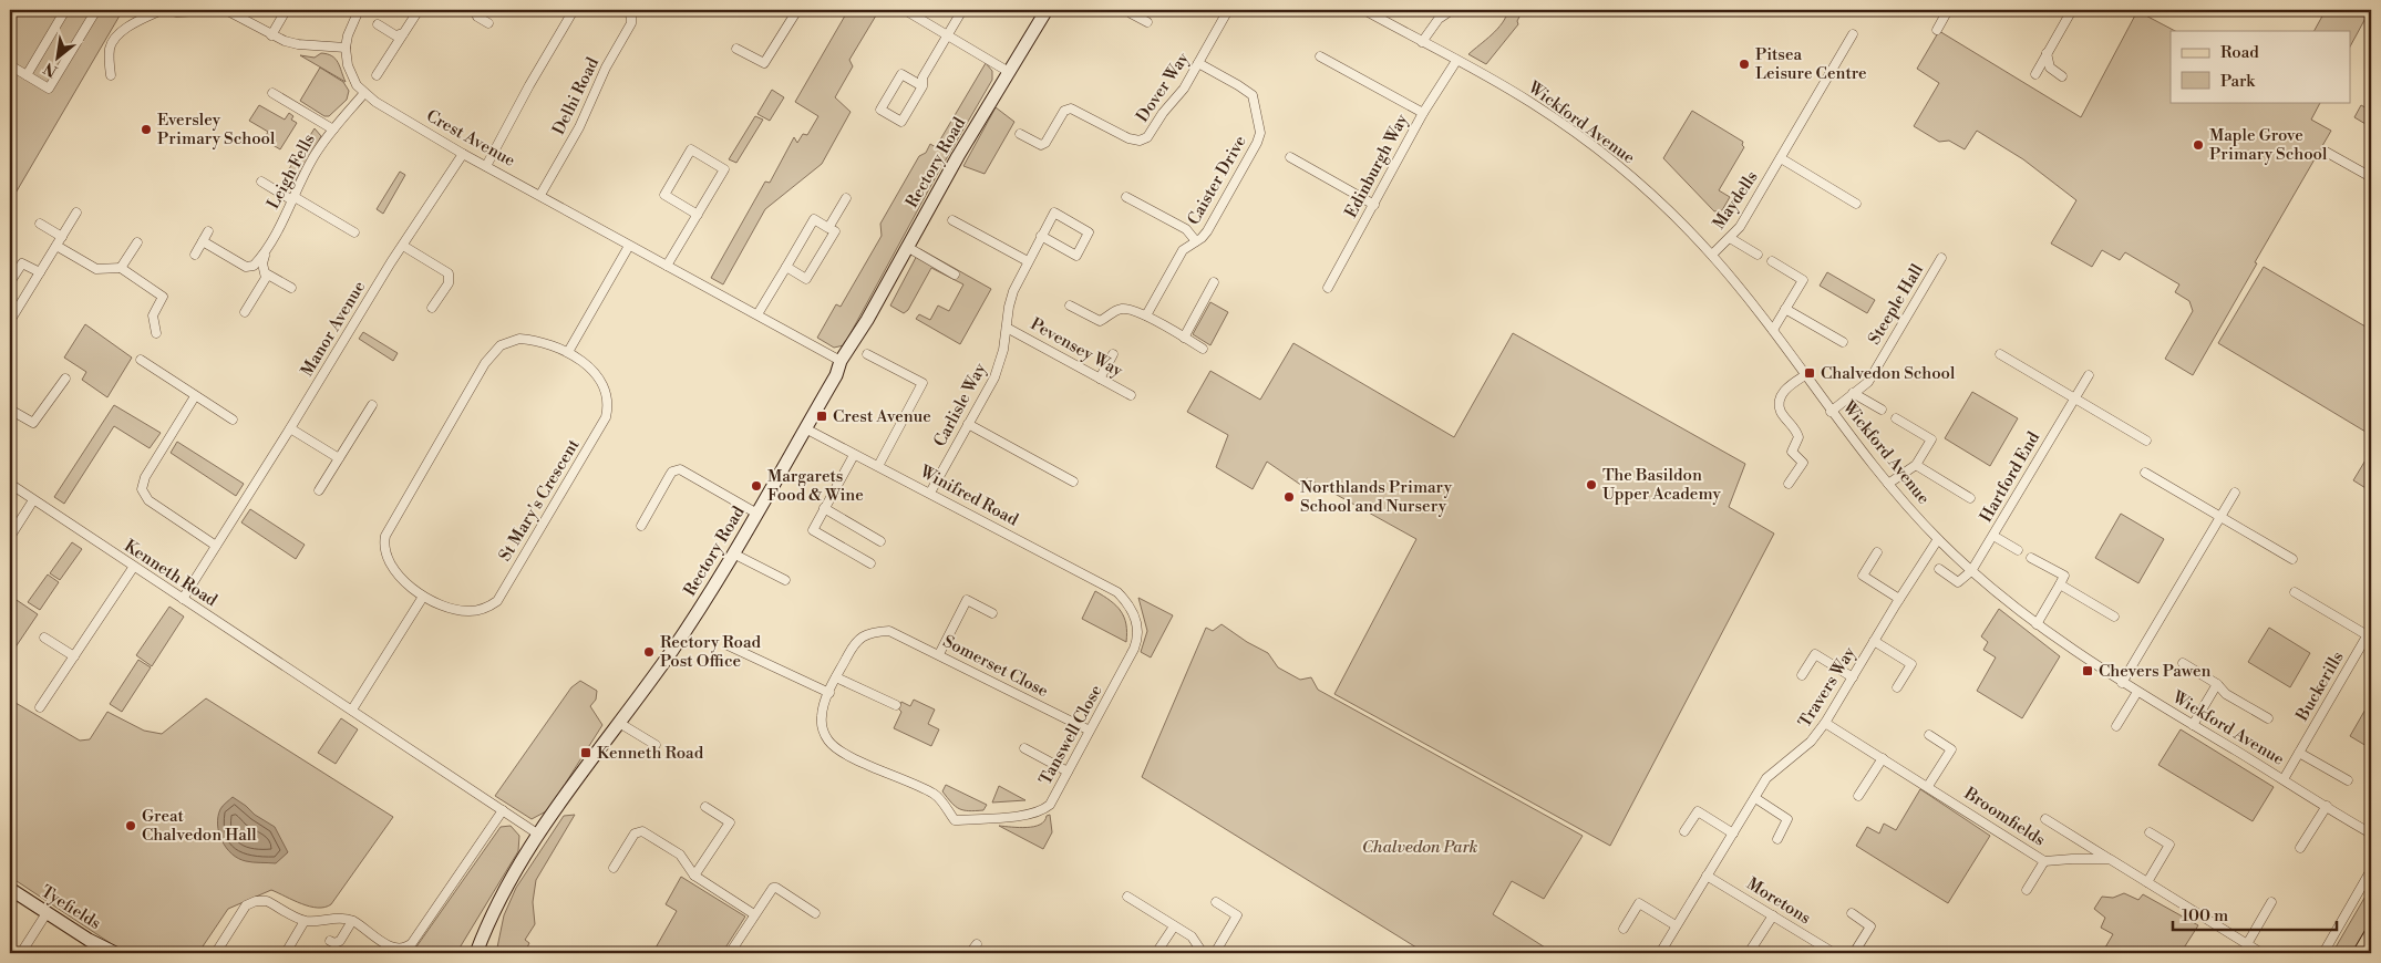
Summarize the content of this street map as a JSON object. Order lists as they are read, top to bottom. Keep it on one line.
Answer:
{"streets":{"street":["Dover Way","Delhi Road","Wickford Avenue","Crest Avenue","Rectory Road","Edinburgh Way","Leigh Fells","Caister Drive","Maydells","Steeple Hall","Manor Avenue","Pevensey Way","Carlisle Way","Hartford End","Winifred Road","St Mary's Crescent","Kenneth Road","Somerset Close","Buckerills","Travers Way","Tanswell Close","Broomfields","Moretons","Tyefields"]},"crossings":[["Dover Way","Caister Drive"],["Delhi Road","Crest Avenue"],["Wickford Avenue","Edinburgh Way"],["Wickford Avenue","Maydells"],["Wickford Avenue","Steeple Hall"],["Wickford Avenue","Hartford End"],["Wickford Avenue","Buckerills"],["Wickford Avenue","Travers Way"],["Crest Avenue","Rectory Road"],["Crest Avenue","Leigh Fells"],["Crest Avenue","Manor Avenue"],["Rectory Road","Winifred Road"],["Rectory Road","Kenneth Road"],["Manor Avenue","Kenneth Road"],["Pevensey Way","Carlisle Way"],["Carlisle Way","Winifred Road"],["Winifred Road","Tanswell Close"],["Somerset Close","Tanswell Close"],["Travers Way","Broomfields"],["Travers Way","Moretons"]],"parks":["Chalvedon Park"],"places":{"other":["Pitsea Leisure Centre","Eversley Primary School","Maple Grove Primary School","The Basildon Upper Academy","Margarets Food & Wine","Northlands Primary School and Nursery","Rectory Road Post Office","Great Chalvedon Hall"],"transit":["Chalvedon School","Crest Avenue","Chevers Pawen","Kenneth Road"]},"legend":["Road","Park"],"scale_bar":"100 m","north":"bottom left"}
